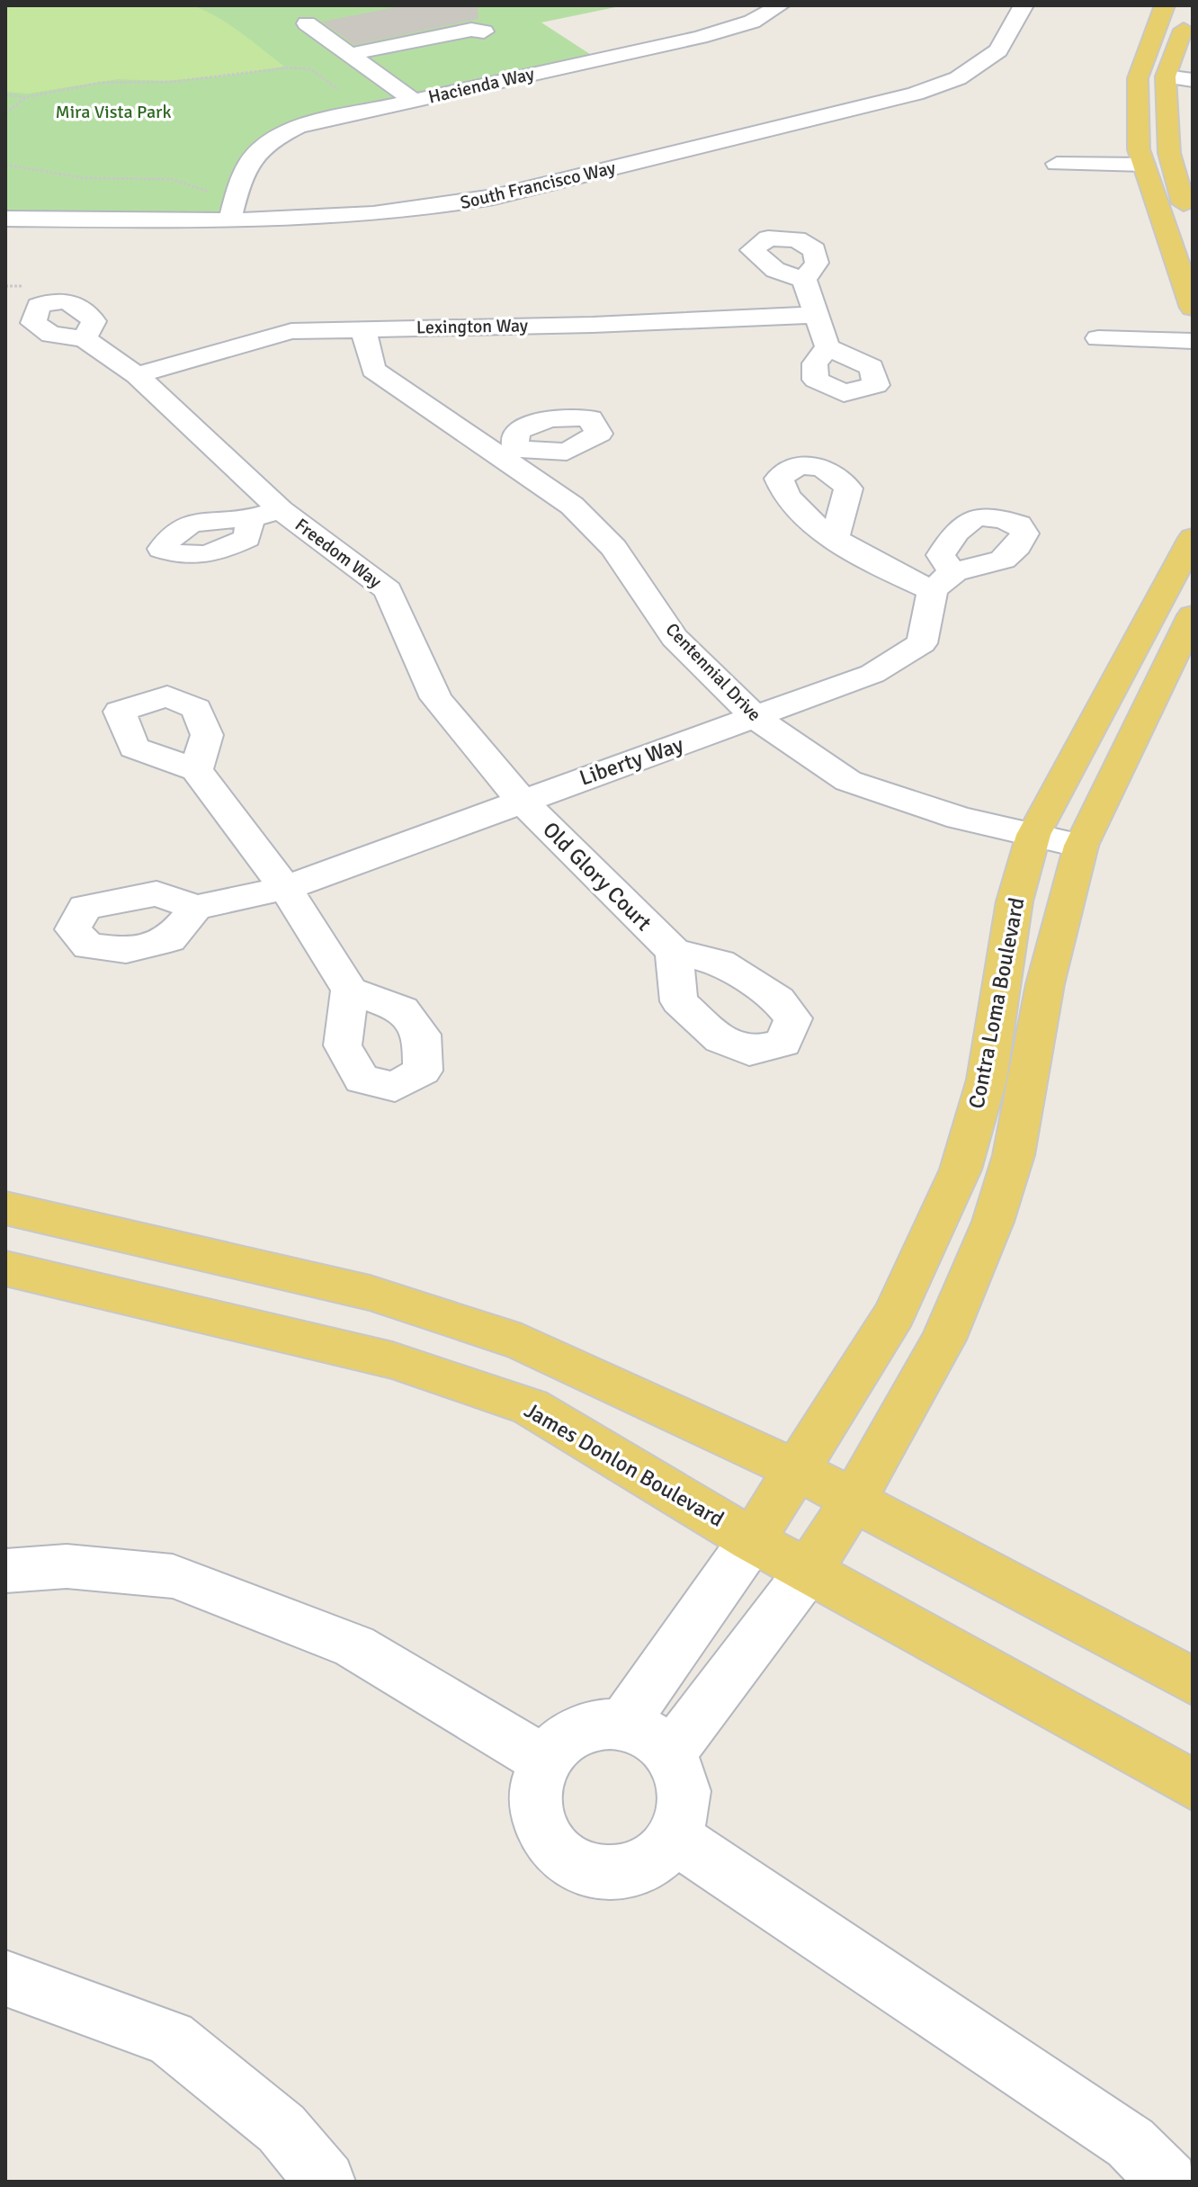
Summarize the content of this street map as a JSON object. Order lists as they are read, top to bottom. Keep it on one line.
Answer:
{"streets":{"main road":["Contra Loma Boulevard","James Donlon Boulevard"],"street":["Hacienda Way","South Francisco Way","Lexington Way","Freedom Way","Centennial Drive","Liberty Way","Old Glory Court"]},"crossings":[["Hacienda Way","South Francisco Way"],["Lexington Way","Freedom Way"],["Lexington Way","Centennial Drive"],["Freedom Way","Liberty Way"],["Freedom Way","Old Glory Court"],["Centennial Drive","Liberty Way"],["Centennial Drive","Contra Loma Boulevard"],["Liberty Way","Old Glory Court"],["Contra Loma Boulevard","James Donlon Boulevard"]],"parks":["Mira Vista Park"]}
